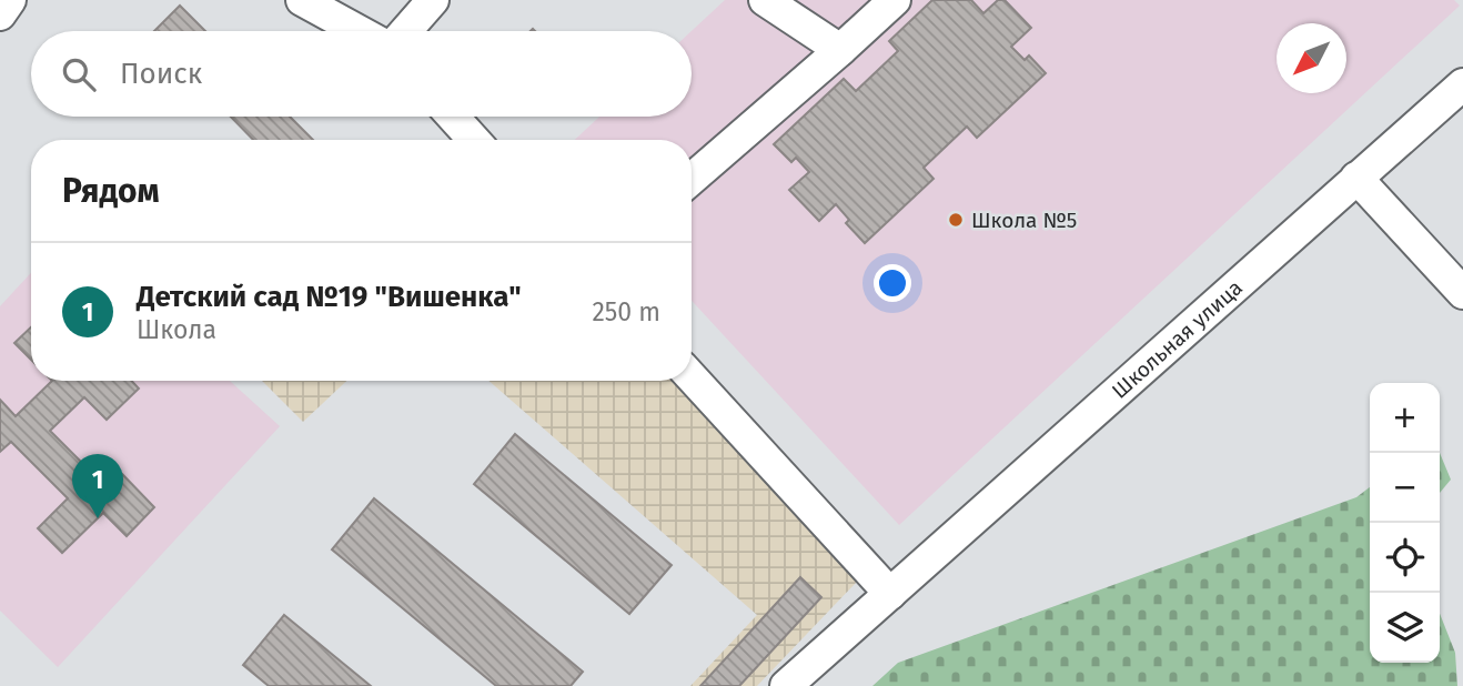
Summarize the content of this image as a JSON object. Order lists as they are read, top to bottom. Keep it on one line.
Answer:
{"streets":{"street":["Школьная улица"]},"places":["Школа №5"],"north":"bottom left","page":{"search":"Поиск","heading":"Рядом","list":[{"mark":"1","name":"Детский сад №19 \"Вишенка\"","note":"Школа","value":"250 m"}],"map_buttons":["+","−"],"pins":"1"}}
